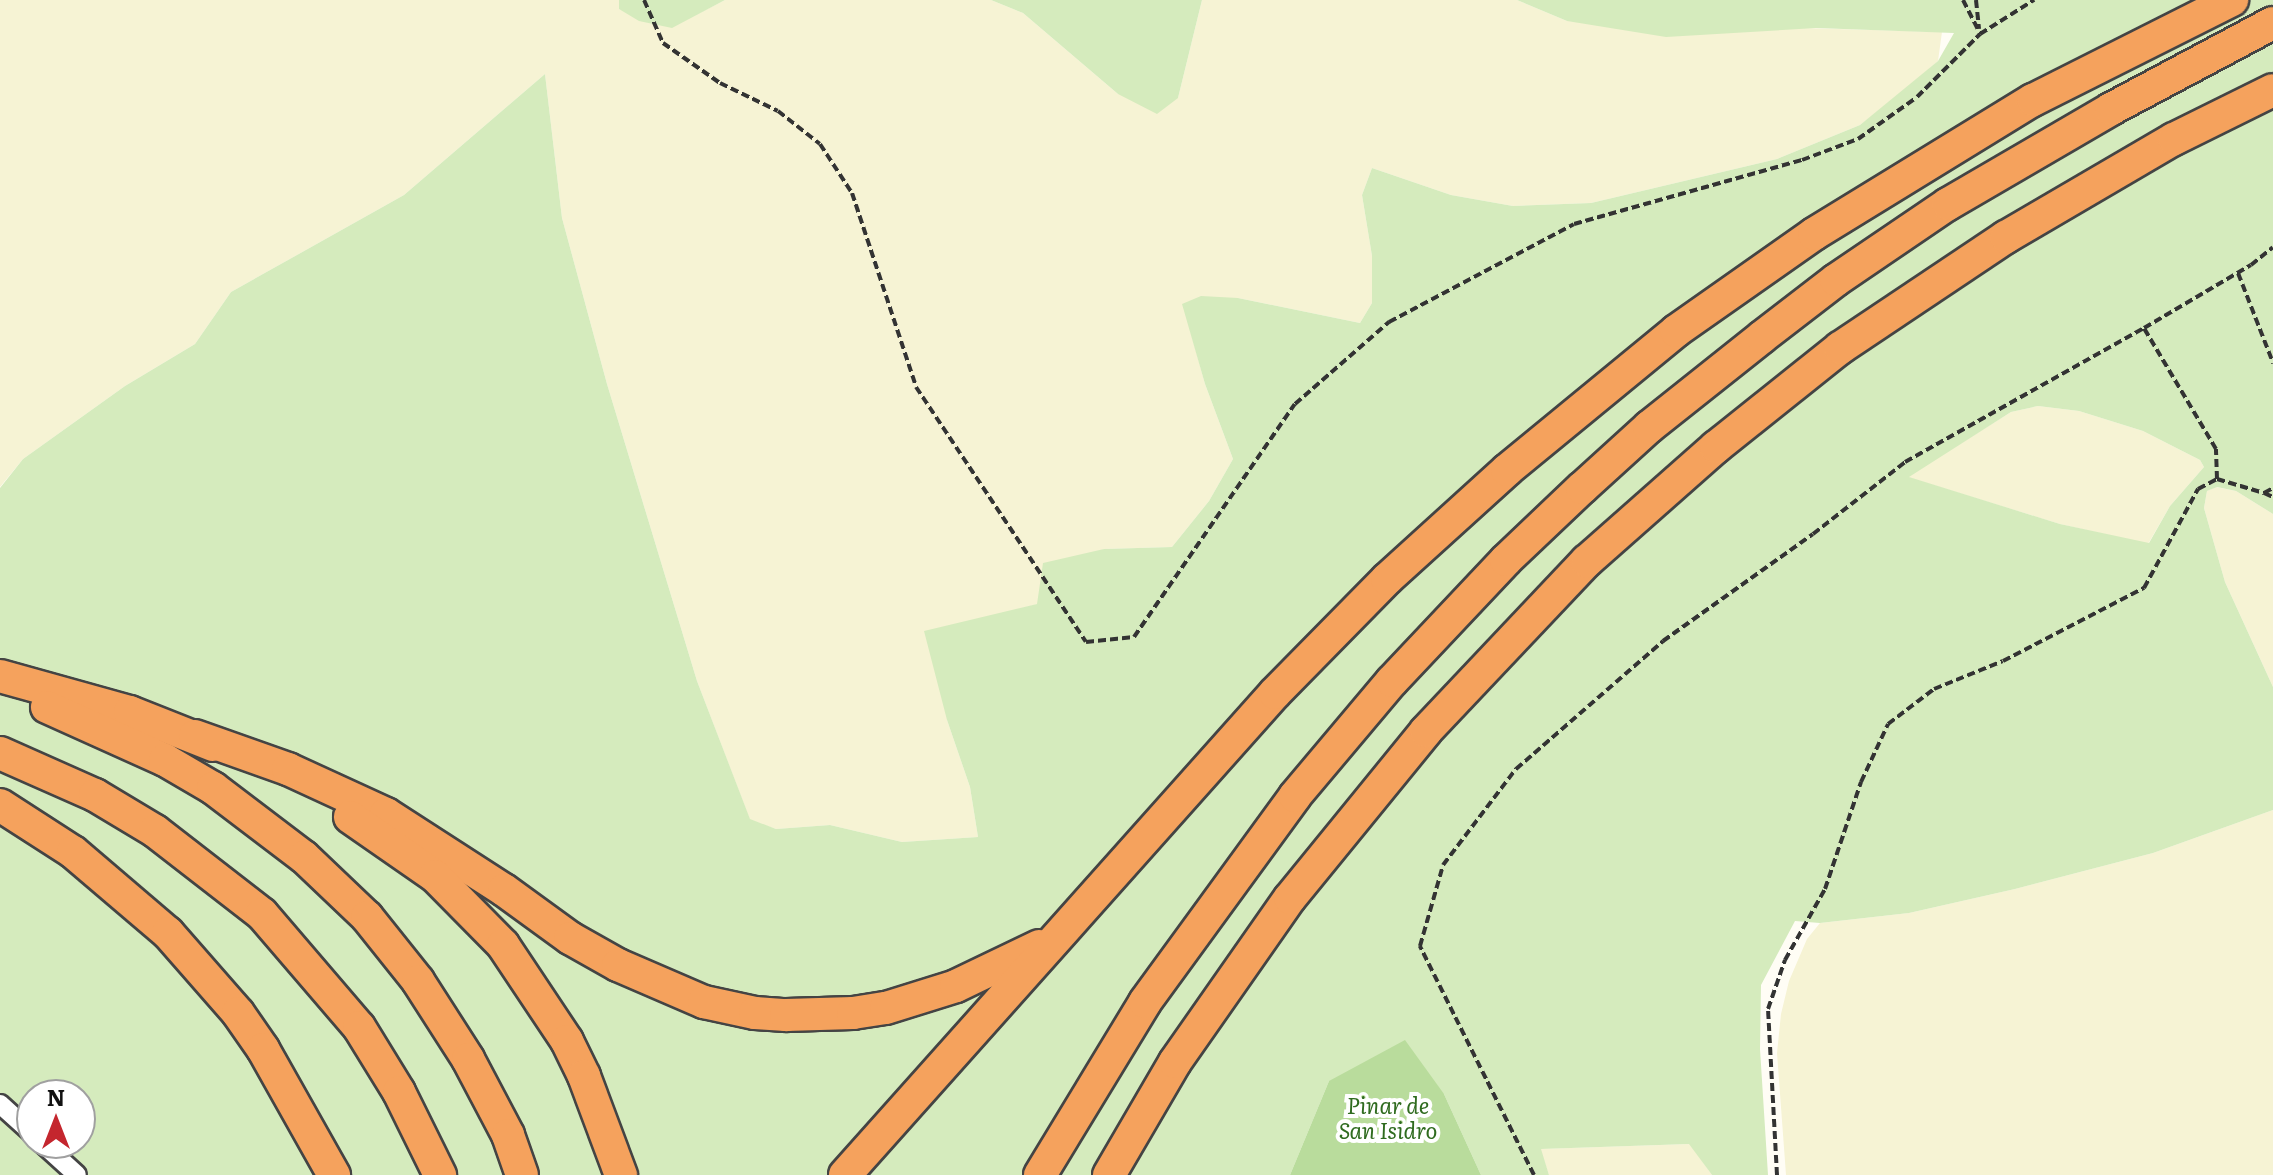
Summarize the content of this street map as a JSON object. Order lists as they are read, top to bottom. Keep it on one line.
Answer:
{"parks":["Pinar de San Isidro"],"north":"top"}
